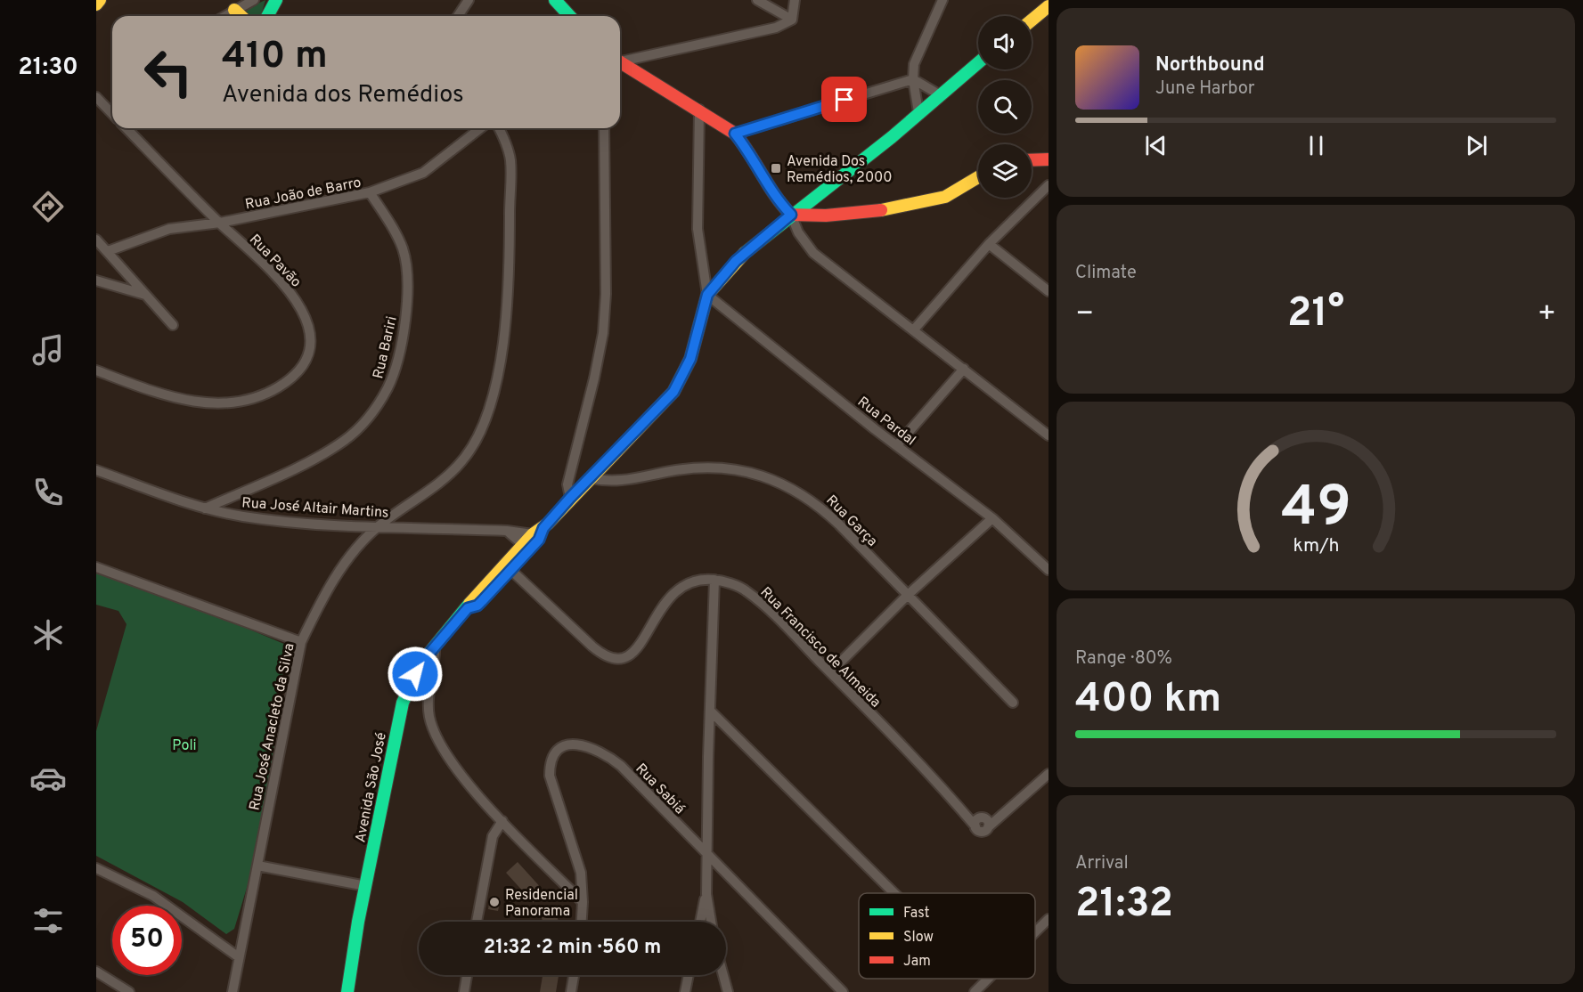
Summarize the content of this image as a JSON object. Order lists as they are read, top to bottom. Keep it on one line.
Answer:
{"streets":{"main road":["Avenida São José"],"street":["Rua João de Barro","Rua Pavão","Rua Bariri","Rua Pardal","Rua José Altair Martins","Rua Garça","Rua Francisco de Almeida","Rua José Anacleto da Silva","Rua Sabiá"]},"crossings":[["Rua João de Barro","Rua Pavão"],["Rua João de Barro","Rua Bariri"],["Rua Bariri","Rua José Altair Martins"],["Rua Pardal","Avenida São José"],["Rua José Altair Martins","Rua José Anacleto da Silva"],["Rua José Altair Martins","Avenida São José"],["Rua Garça","Avenida São José"],["Rua Francisco de Almeida","Avenida São José"]],"parks":["Poli"],"places":{"transit":["Avenida Dos Remédios, 2000"],"other":["Residencial Panorama"]},"legend":["Fast","Slow","Jam"],"page":{"tabs":"21:30","turn":["410 m","Avenida dos Remédios"],"song":["Northbound","June Harbor"],"tile":["Climate",["Range · 80%","400 km"],["Arrival","21:32"]],"heat":["−","21°","+"],"limit":"50","trip":"21:32 · 2 min · 560 m","gauge":["49","km/h"]}}
